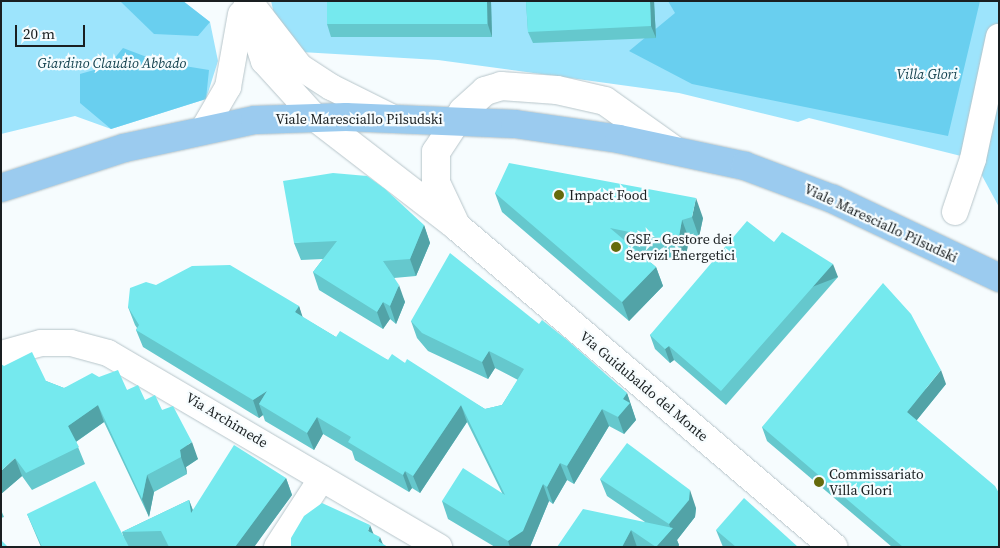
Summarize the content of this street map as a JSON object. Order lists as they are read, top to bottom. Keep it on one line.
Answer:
{"streets":{"main road":["Viale Maresciallo Pilsudski"],"street":["Via Guidubaldo del Monte","Via Archimede"]},"crossings":[["Viale Maresciallo Pilsudski","Via Guidubaldo del Monte"]],"parks":["Giardino Claudio Abbado","Villa Glori"],"places":["Impact Food","GSE - Gestore dei Servizi Energetici","Commissariato Villa Glori"],"scale_bar":"20 m"}
